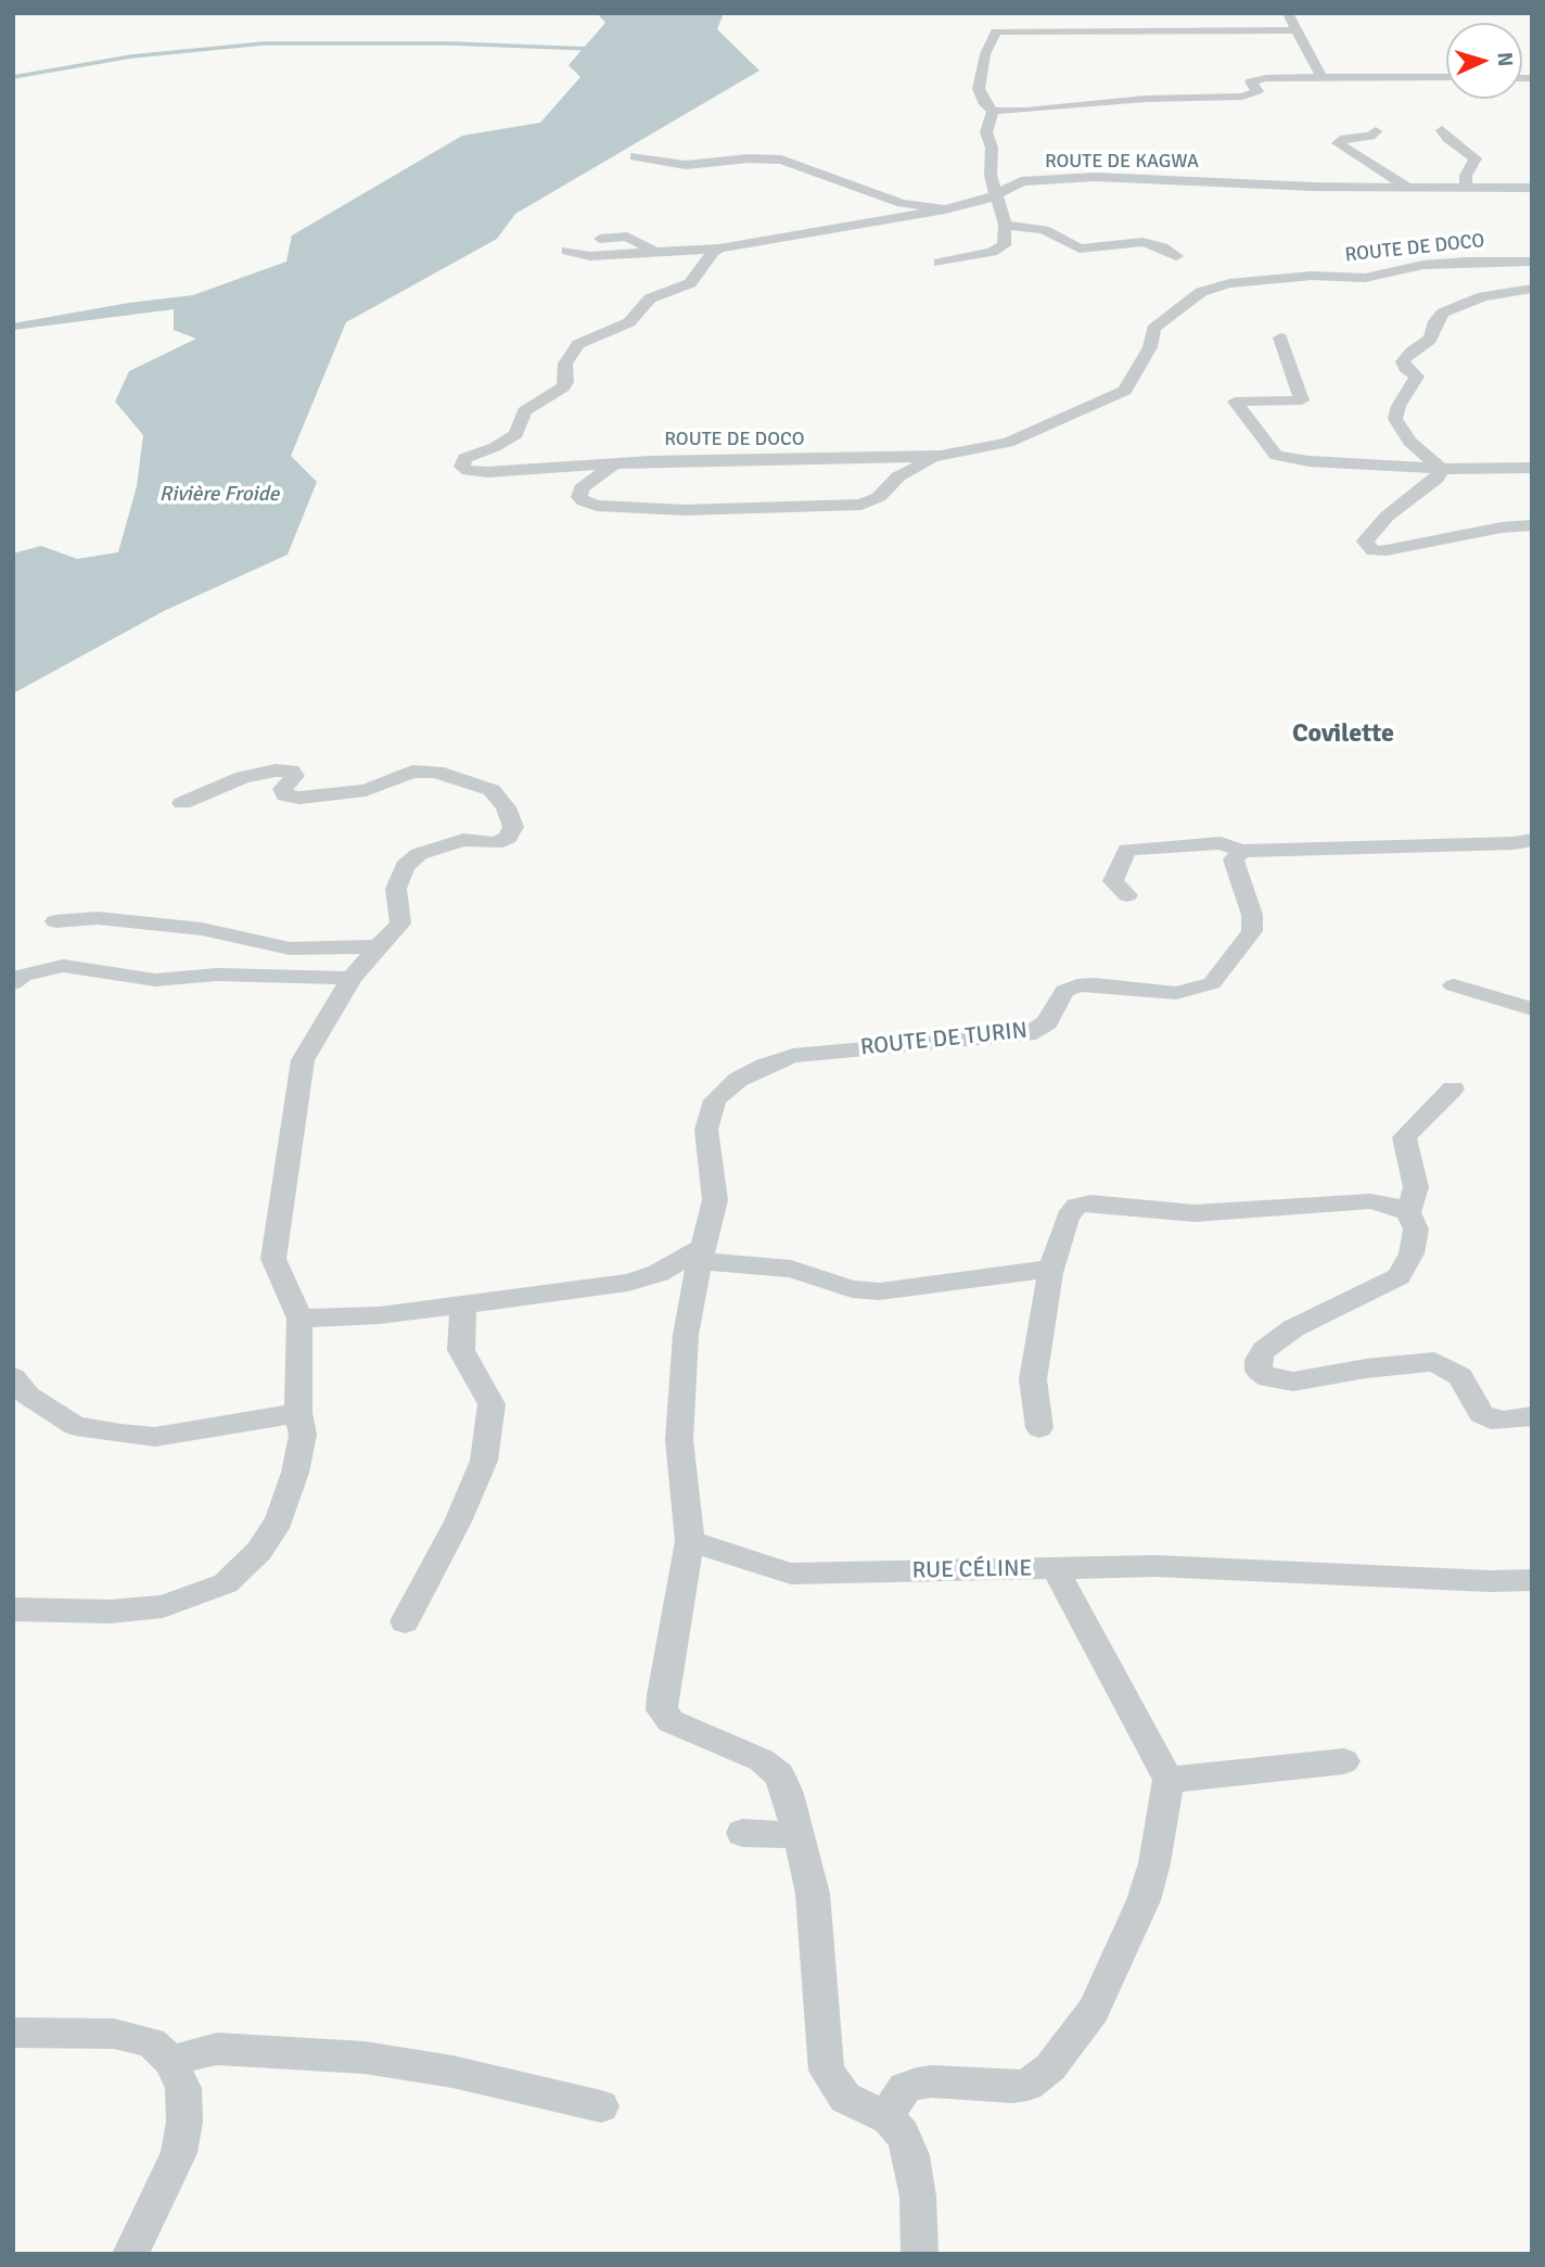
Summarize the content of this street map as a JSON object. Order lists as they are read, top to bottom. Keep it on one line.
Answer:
{"streets":{"street":["ROUTE DE KAGWA","ROUTE DE DOCO","ROUTE DE TURIN","RUE CÉLINE"]},"districts":["Covilette"],"water":["Rivière Froide"],"north":"right"}
